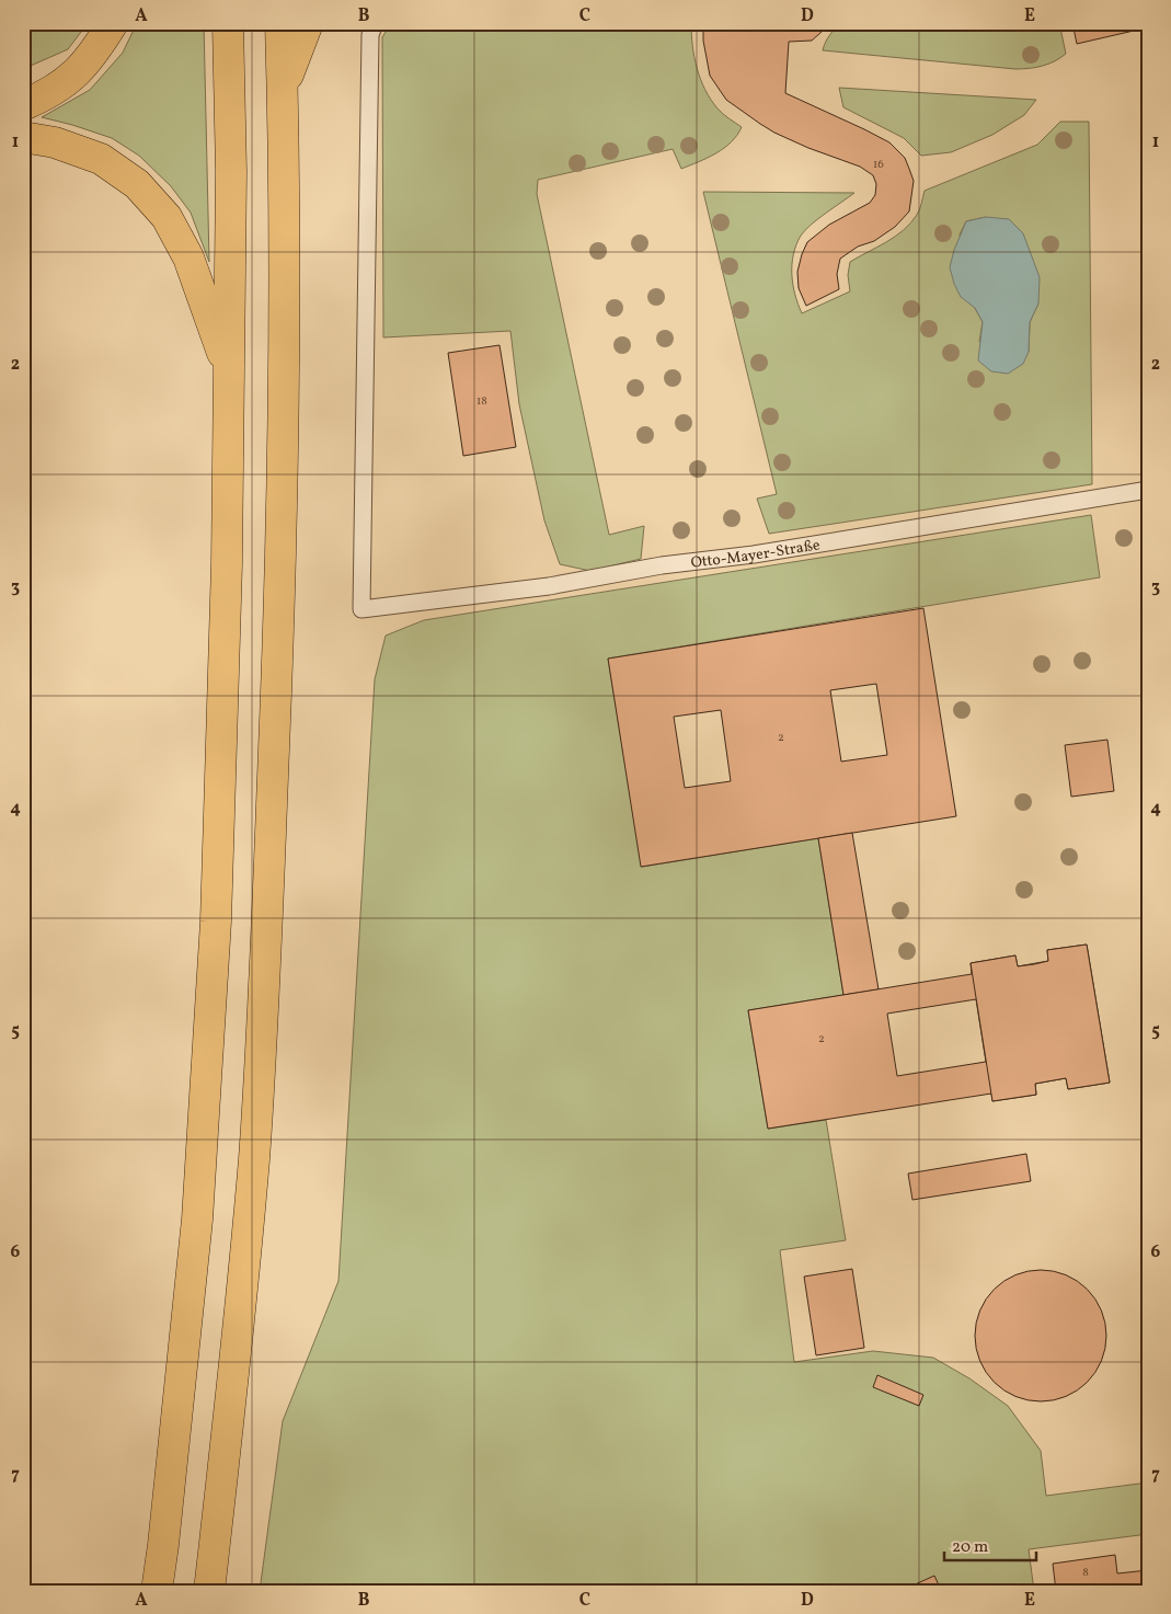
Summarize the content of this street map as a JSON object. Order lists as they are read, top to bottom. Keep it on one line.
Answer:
{"streets":{"lane":["Otto-Mayer-Straße"]},"house_numbers":["16","18","2","2","8"],"scale_bar":"20 m","grid":{"columns":["A","B","C","D","E"],"rows":["1","2","3","4","5","6","7"]}}
